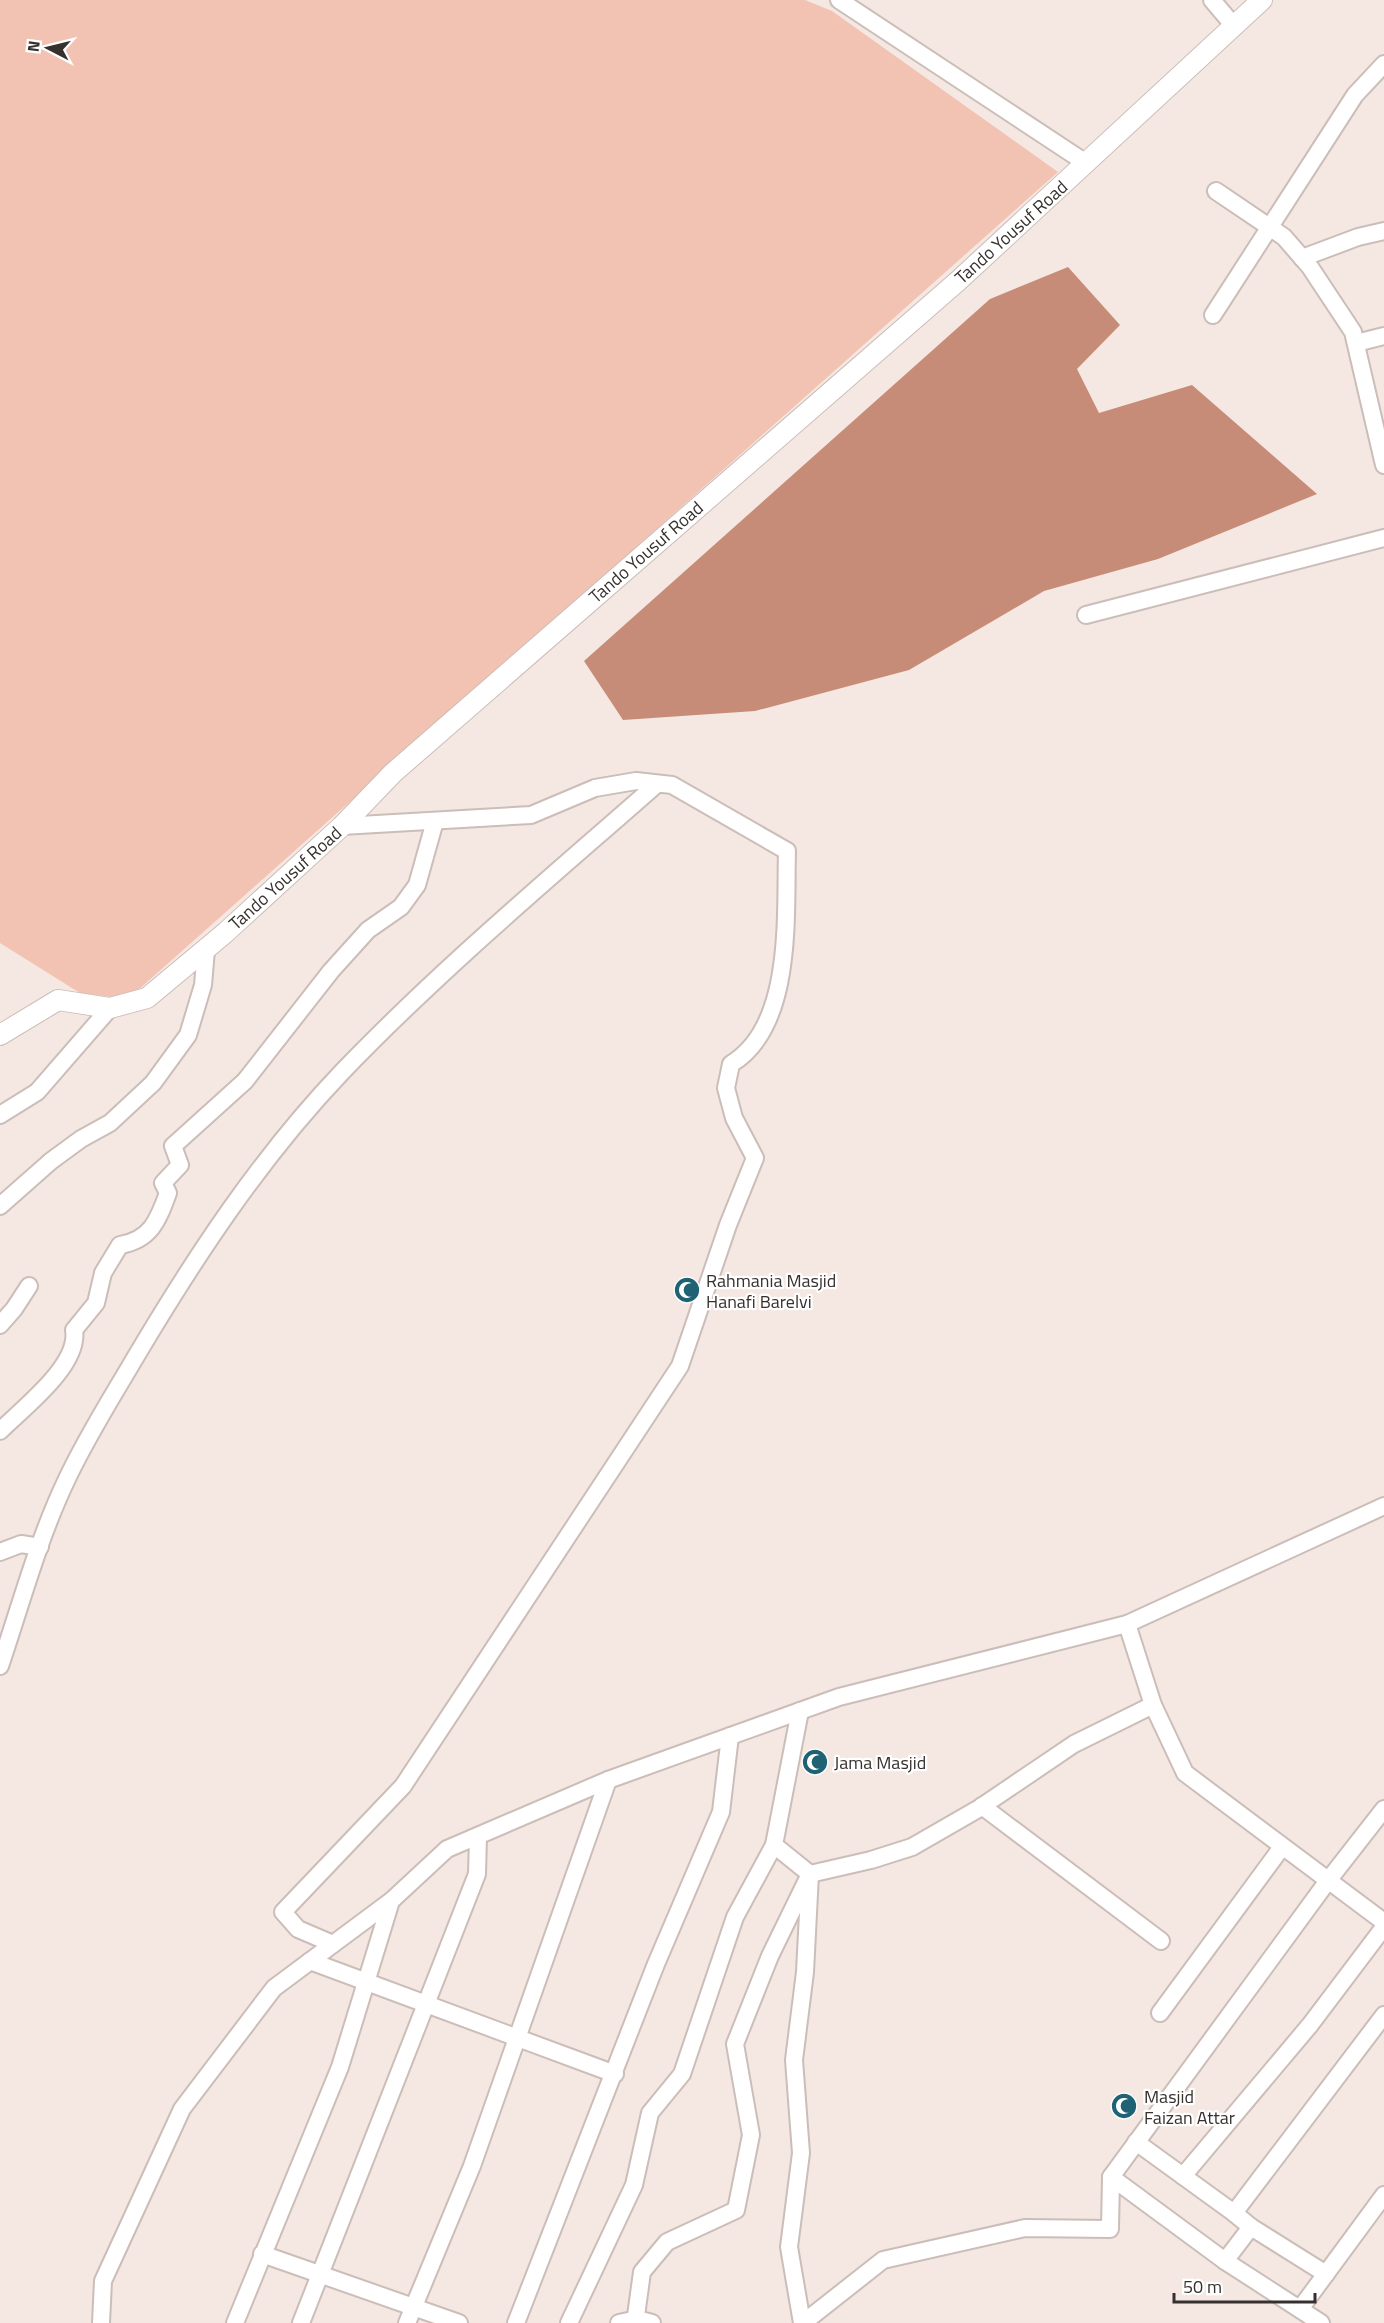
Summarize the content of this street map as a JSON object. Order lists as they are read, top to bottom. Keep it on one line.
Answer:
{"streets":{"street":["Tando Yousuf Road"]},"places":{"mosque":["Rahmania Masjid Hanafi Barelvi","Jama Masjid","Masjid Faizan Attar"]},"scale_bar":"50 m","north":"left"}
